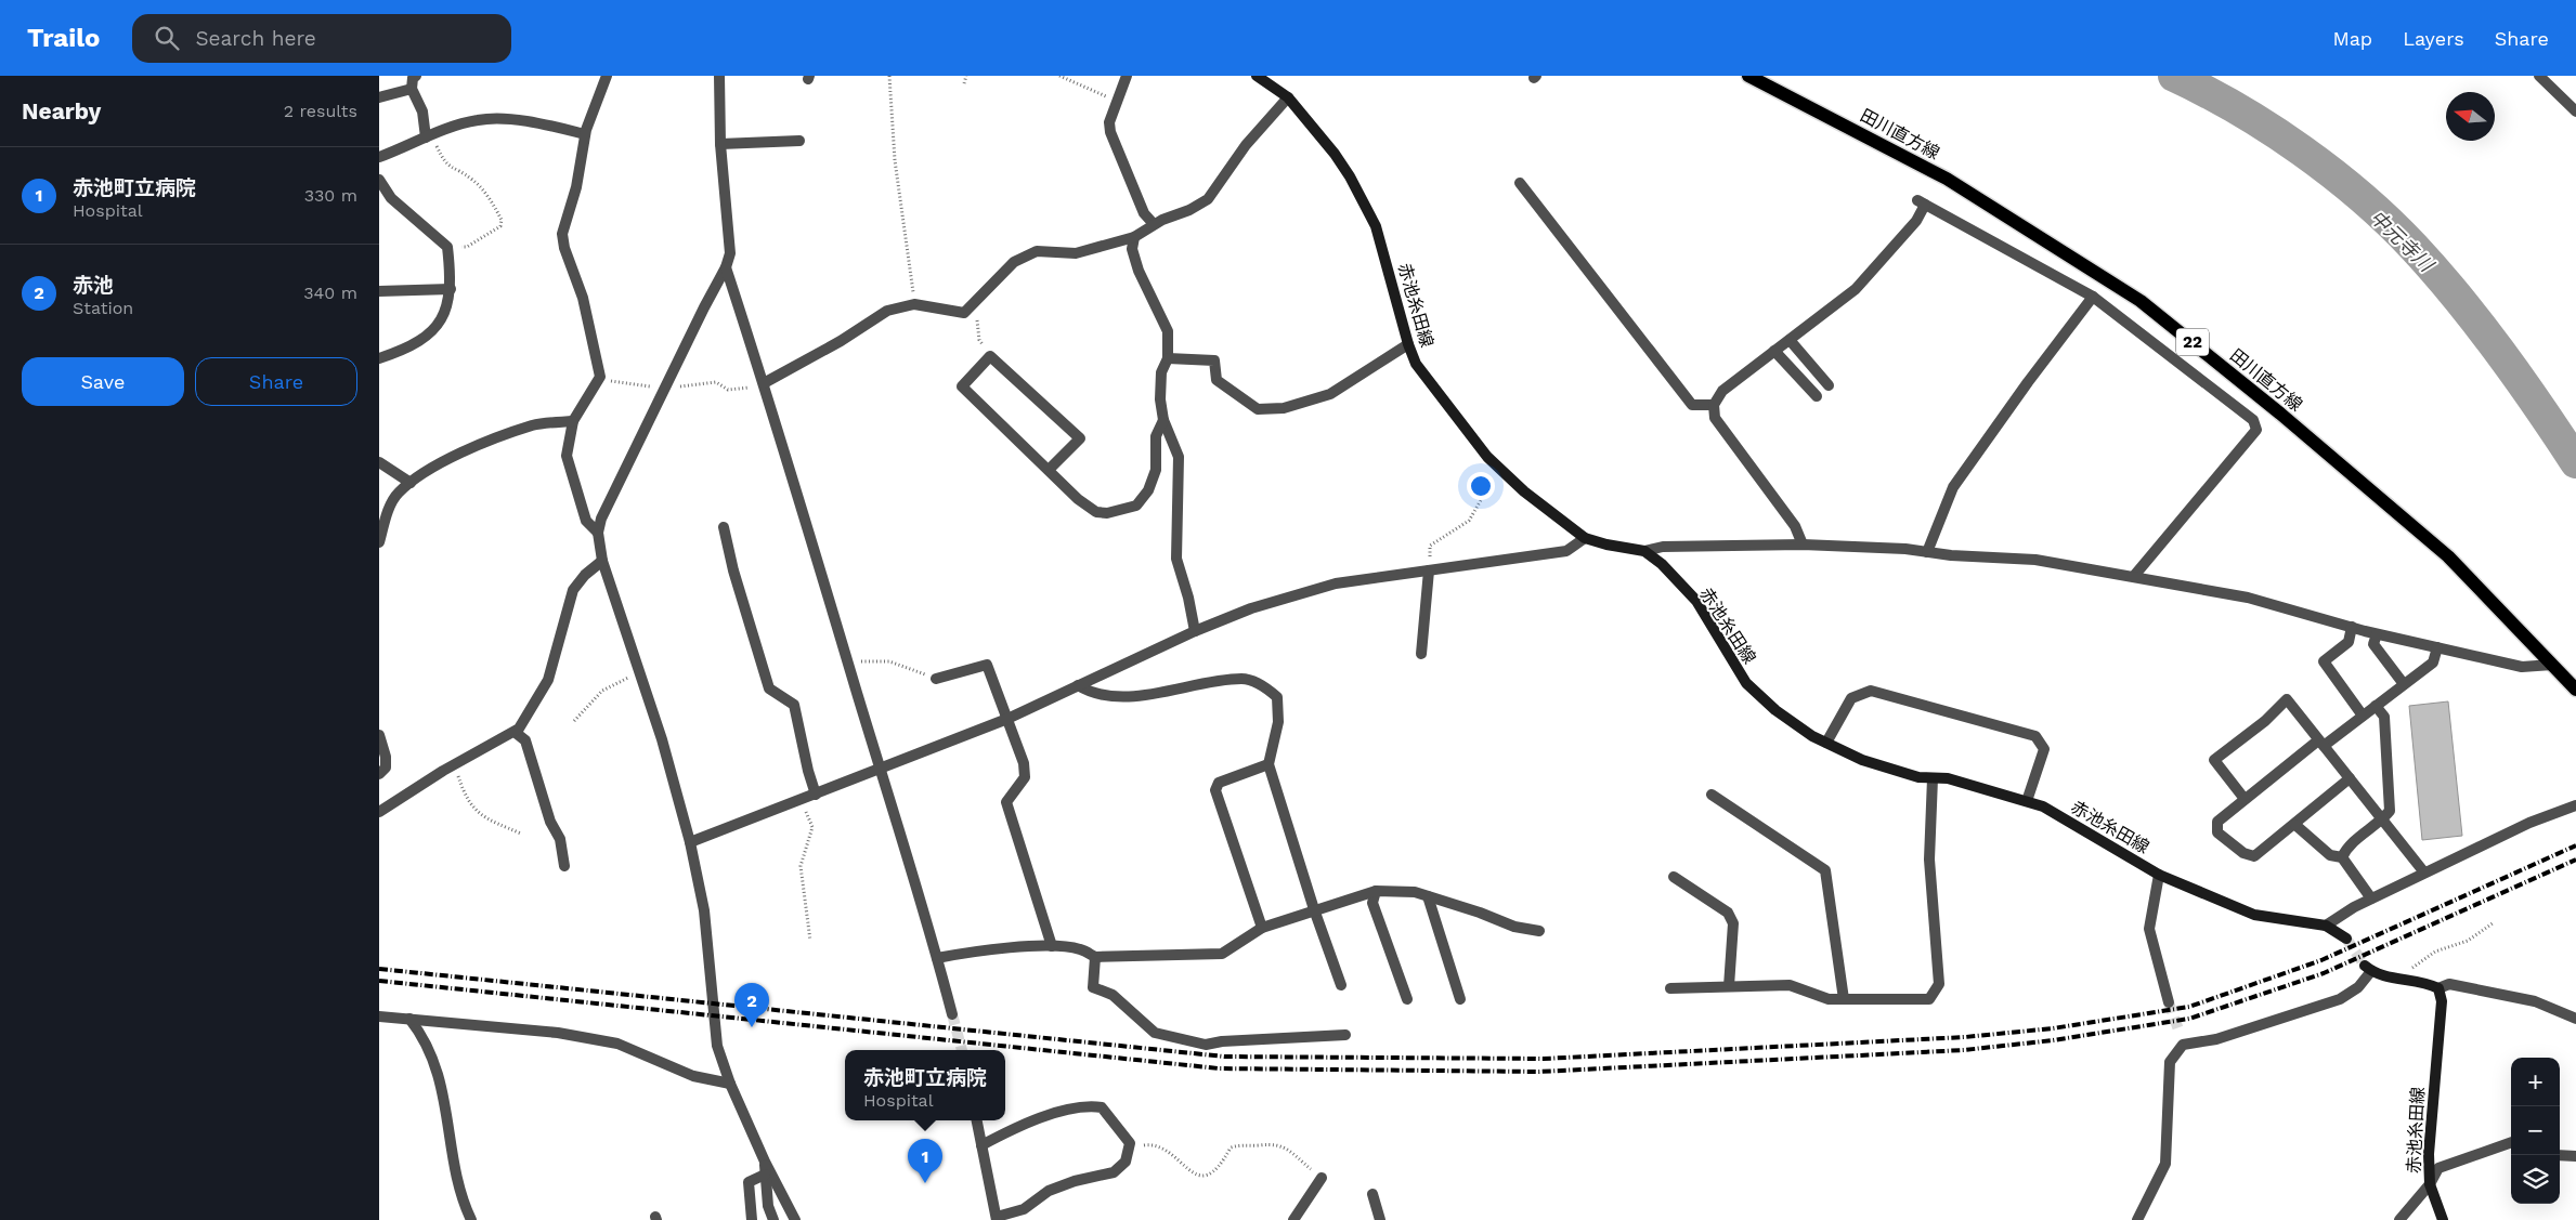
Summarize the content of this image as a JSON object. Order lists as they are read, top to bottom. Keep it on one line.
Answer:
{"streets":{"main road":["田川直方線","赤池糸田線","22"]},"water":["中元寺川"],"north":"left","page":{"header":"Trailo","search":"Search here","nav":["Map","Layers","Share"],"heading":["Nearby","2 results"],"list":[{"mark":"1","name":"赤池町立病院","note":"Hospital","value":"330 m"},{"mark":"2","name":"赤池","note":"Station","value":"340 m"}],"buttons":["Save","Share"],"pins":["2","1"],"popup":["赤池町立病院","Hospital"],"map_buttons":["+","−"]}}
